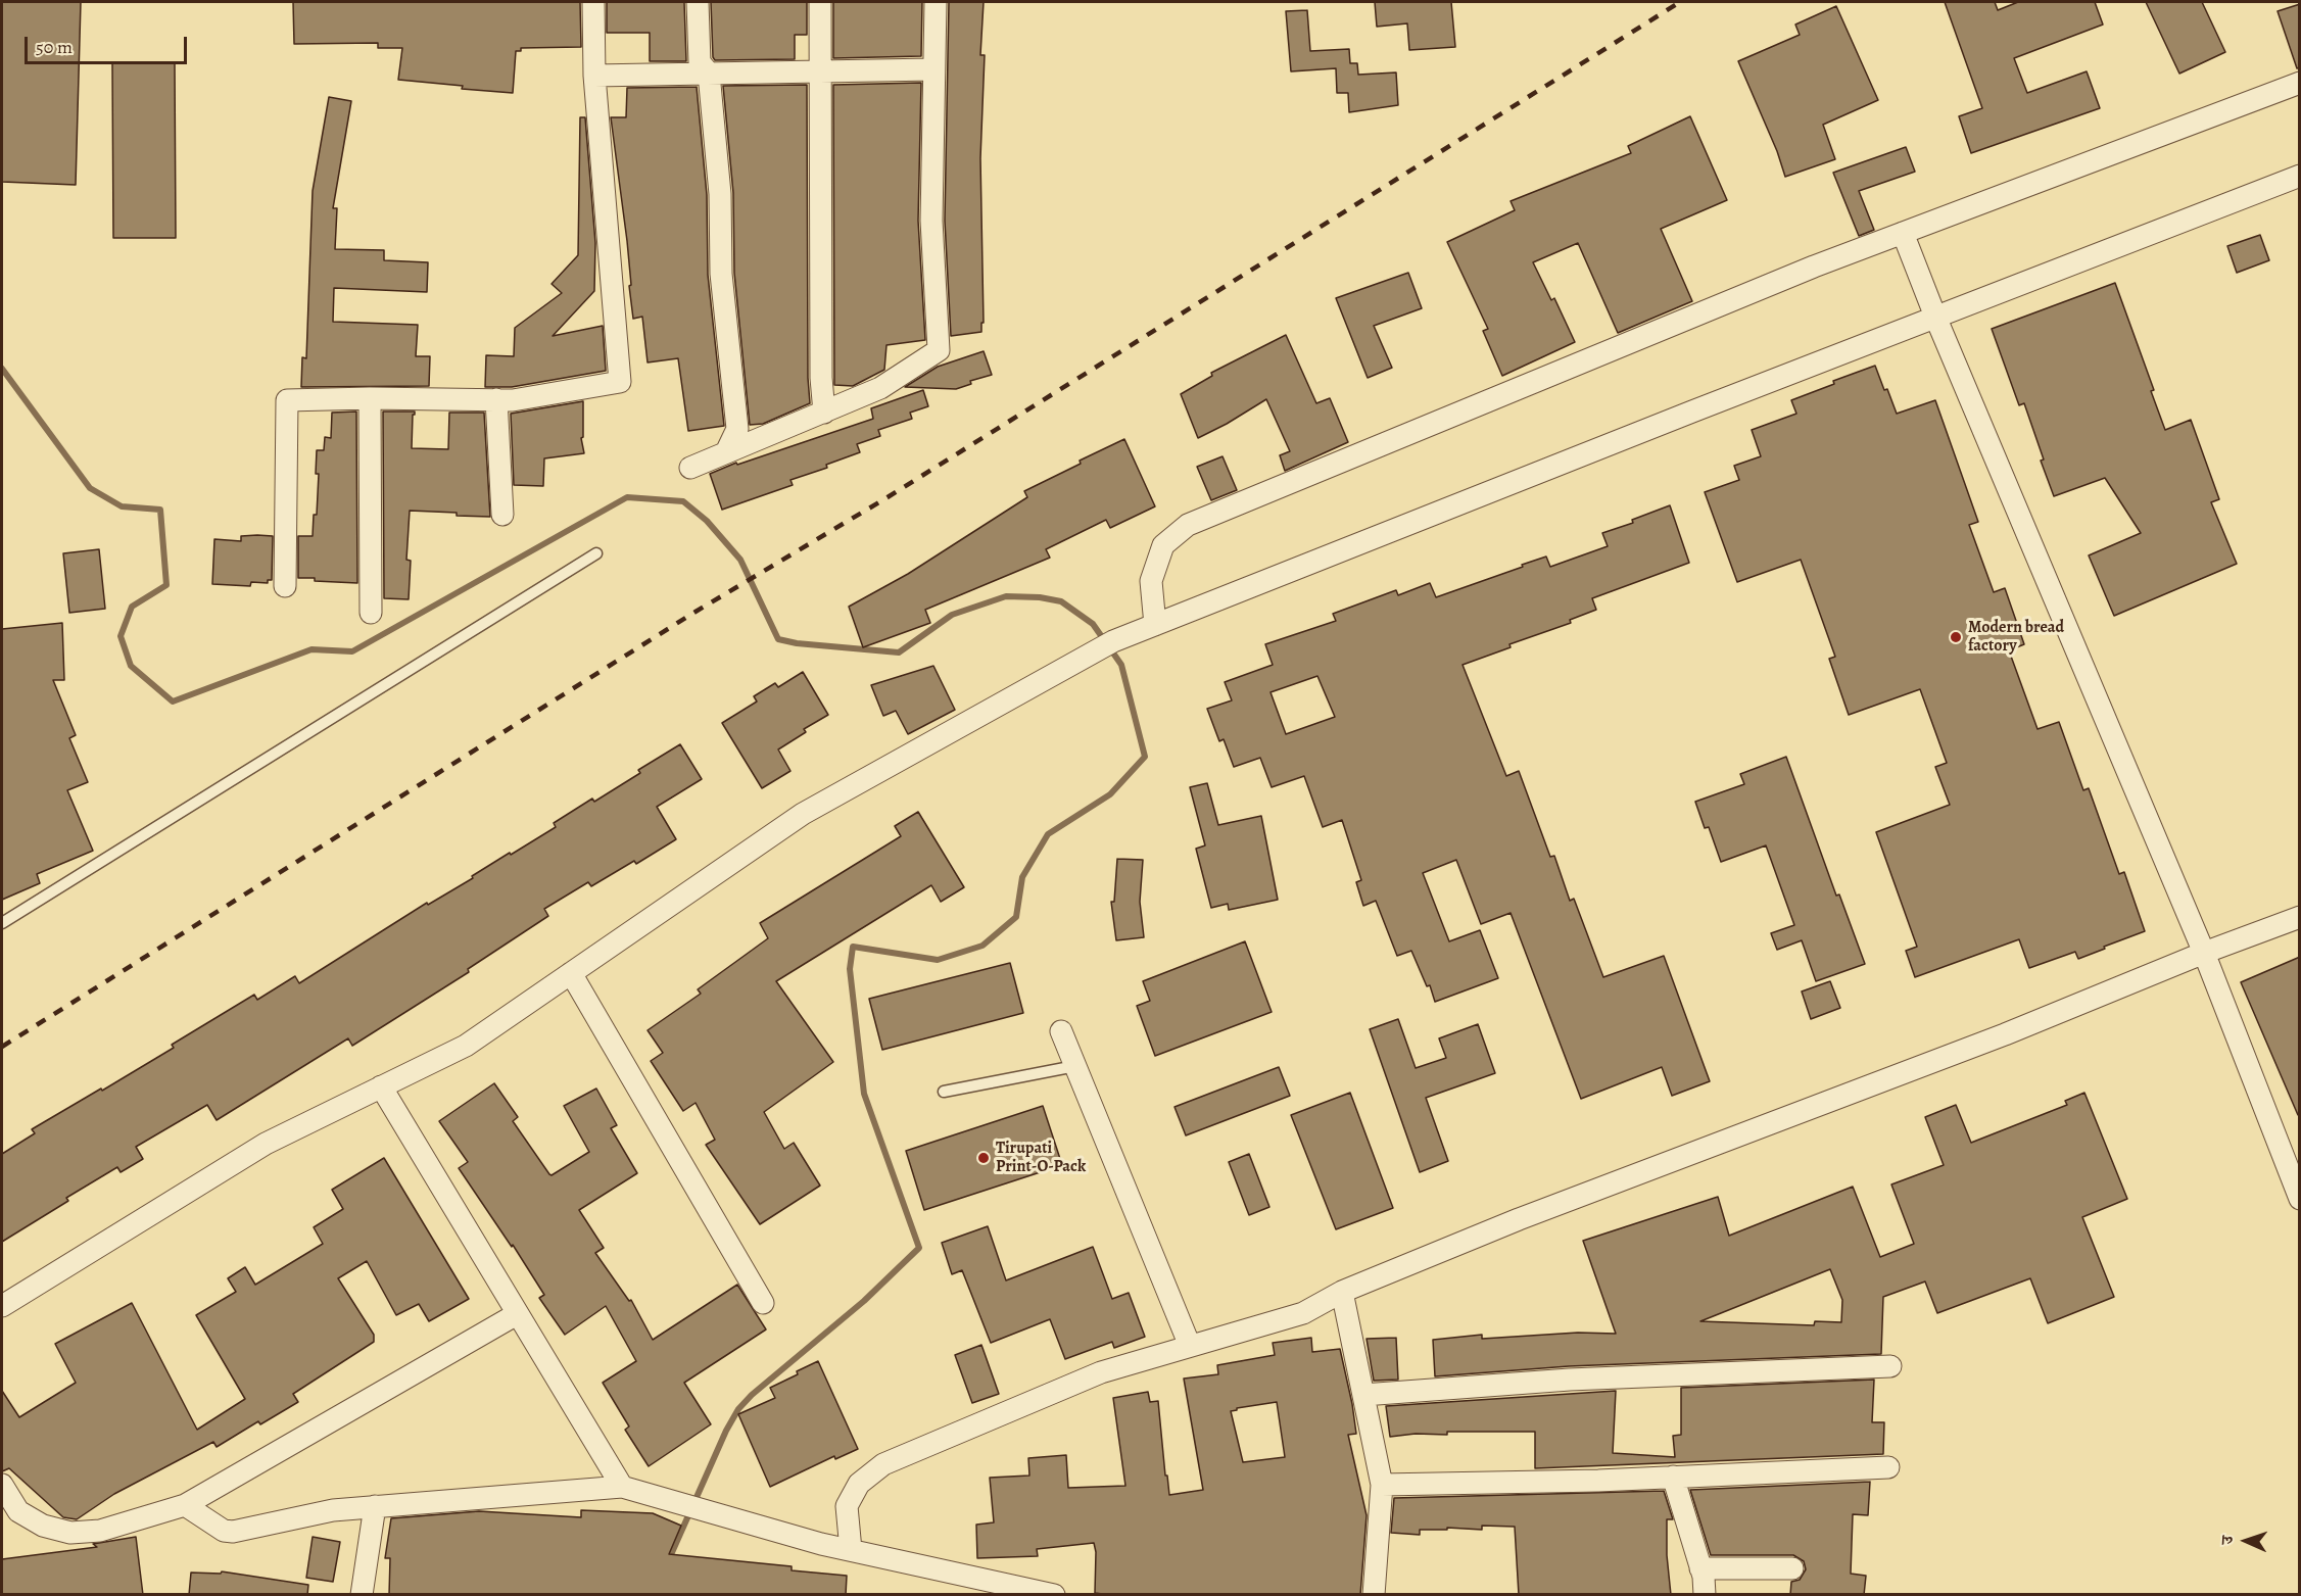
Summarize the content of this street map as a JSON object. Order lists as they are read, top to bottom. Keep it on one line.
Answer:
{"places":["Modern bread factory","Tirupati Print-O-Pack"],"scale_bar":"50 m","north":"left"}
